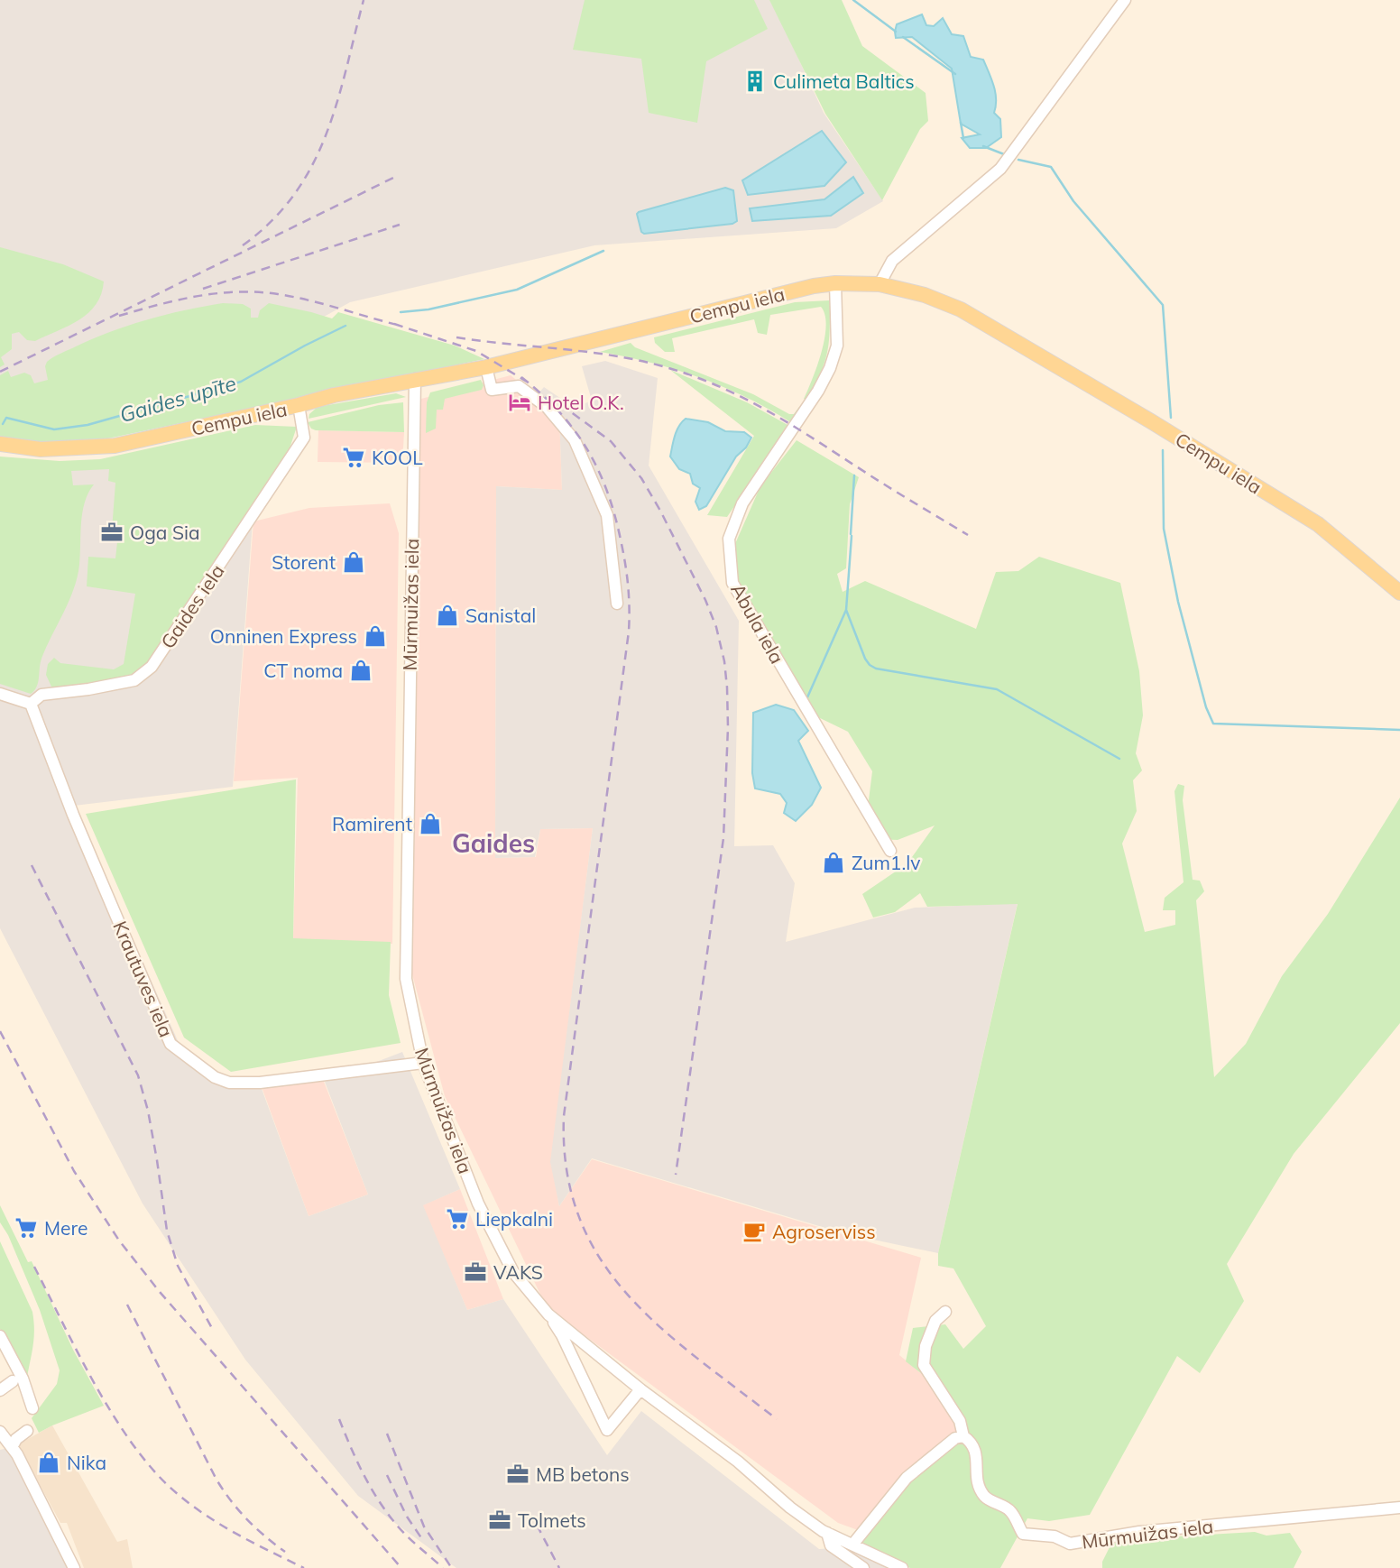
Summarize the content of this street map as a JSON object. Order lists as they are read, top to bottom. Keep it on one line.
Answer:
{"streets":{"main road":["Cempu iela"],"street":["Mūrmuižas iela","Gaides iela","Abula iela","Krautuves iela"]},"crossings":[["Cempu iela","Mūrmuižas iela"],["Cempu iela","Gaides iela"],["Cempu iela","Abula iela"],["Mūrmuižas iela","Krautuves iela"],["Gaides iela","Krautuves iela"]],"districts":["Gaides"],"water":["Gaides upīte"],"places":{"building":["Culimeta Baltics"],"hotel":["Hotel O.K."],"supermarket":["KOOL","Liepkalni","Mere"],"office":["Oga Sia","VAKS","MB betons","Tolmets"],"shop":["Storent","Sanistal","Onninen Express","CT noma","Ramirent","Zum1.lv","Nika"],"cafe":["Agroserviss"]}}
